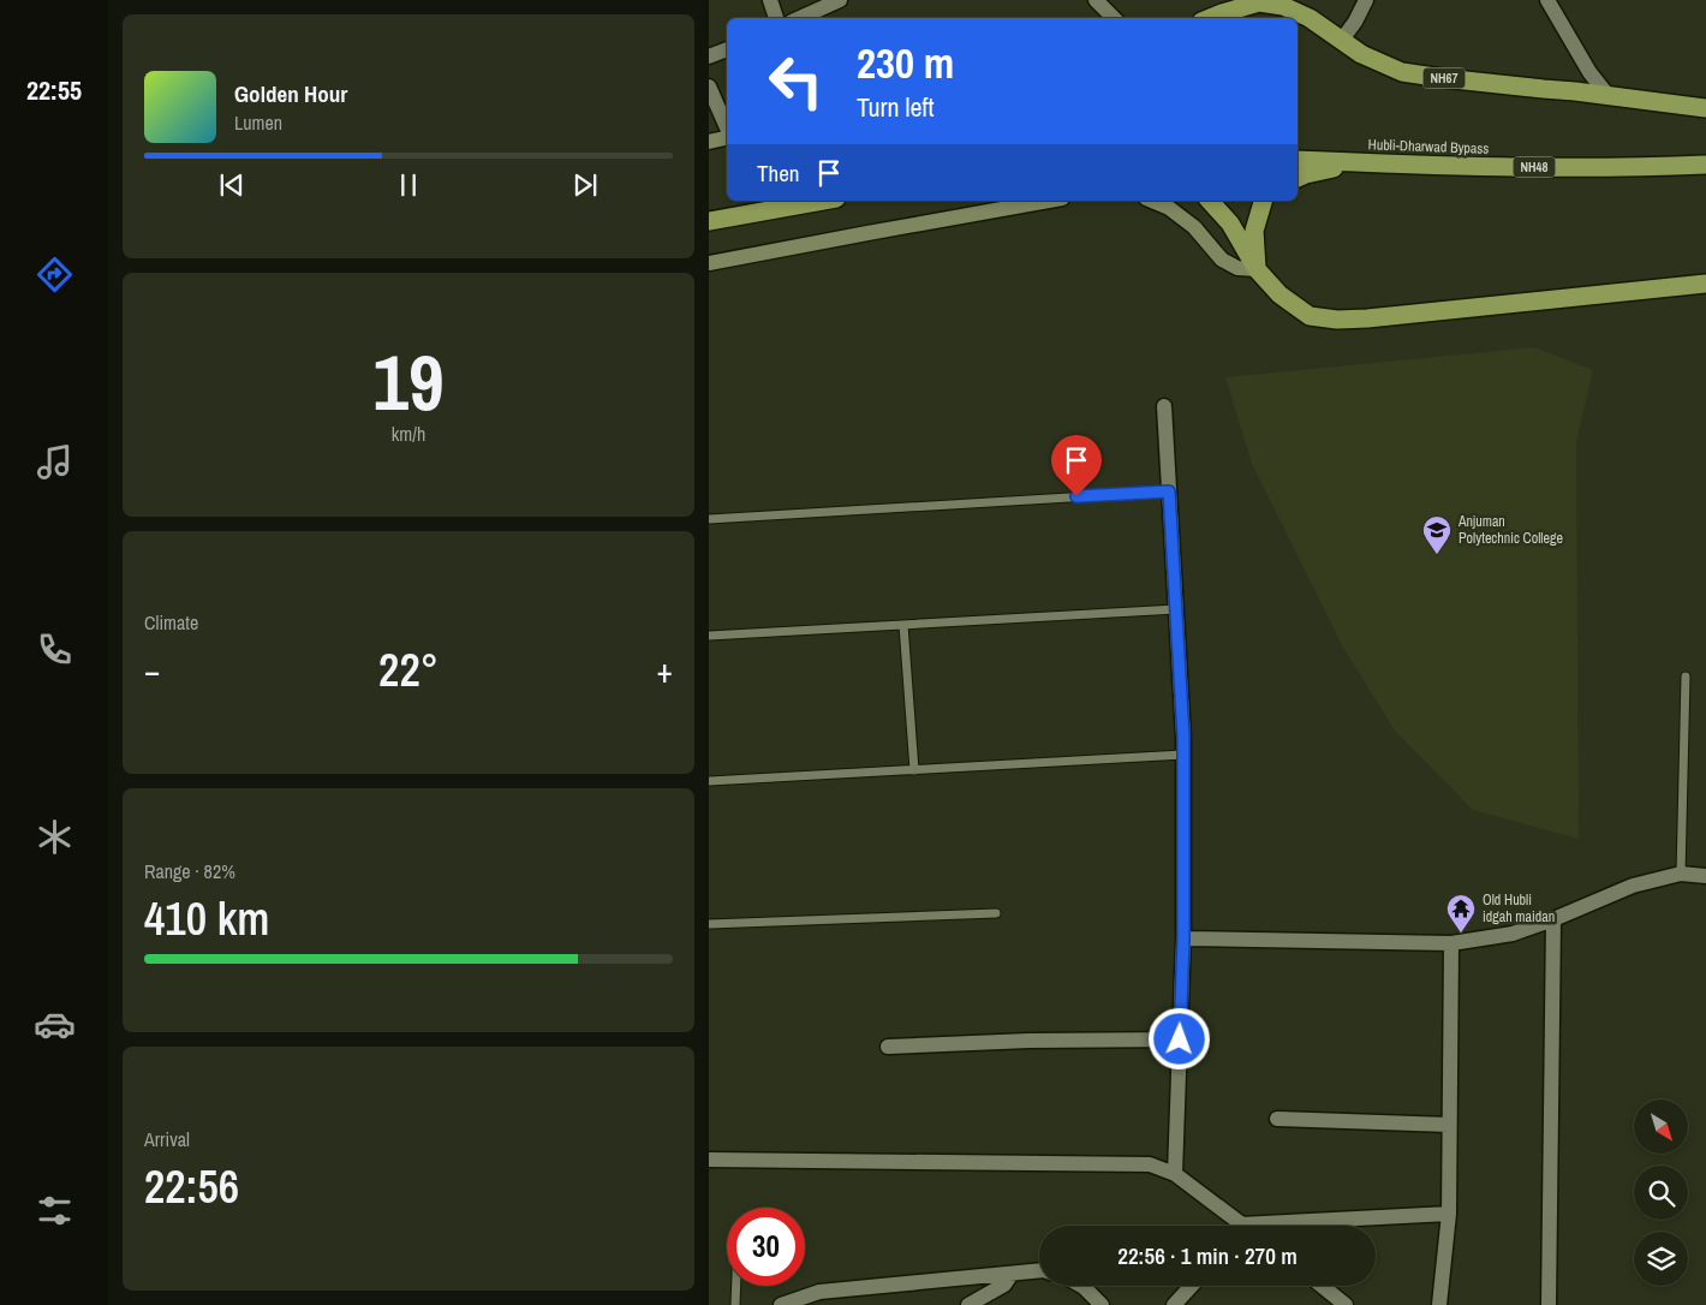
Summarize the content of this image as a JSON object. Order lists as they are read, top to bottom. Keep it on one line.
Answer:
{"streets":{"highway":["NH67","Hubli-Dharwad Bypass","NH48"]},"places":{"school or university":["Anjuman Polytechnic College"],"temple":["Old Hubli idgah maidan"]},"north":"bottom right","page":{"tabs":"22:55","turn":["230 m","Turn left"],"song":["Golden Hour","Lumen"],"then":"Then","tile":[["19","km/h"],"Climate",["Range · 82%","410 km"],["Arrival","22:56"]],"heat":["−","22°","+"],"limit":"30","trip":"22:56 · 1 min · 270 m"}}
